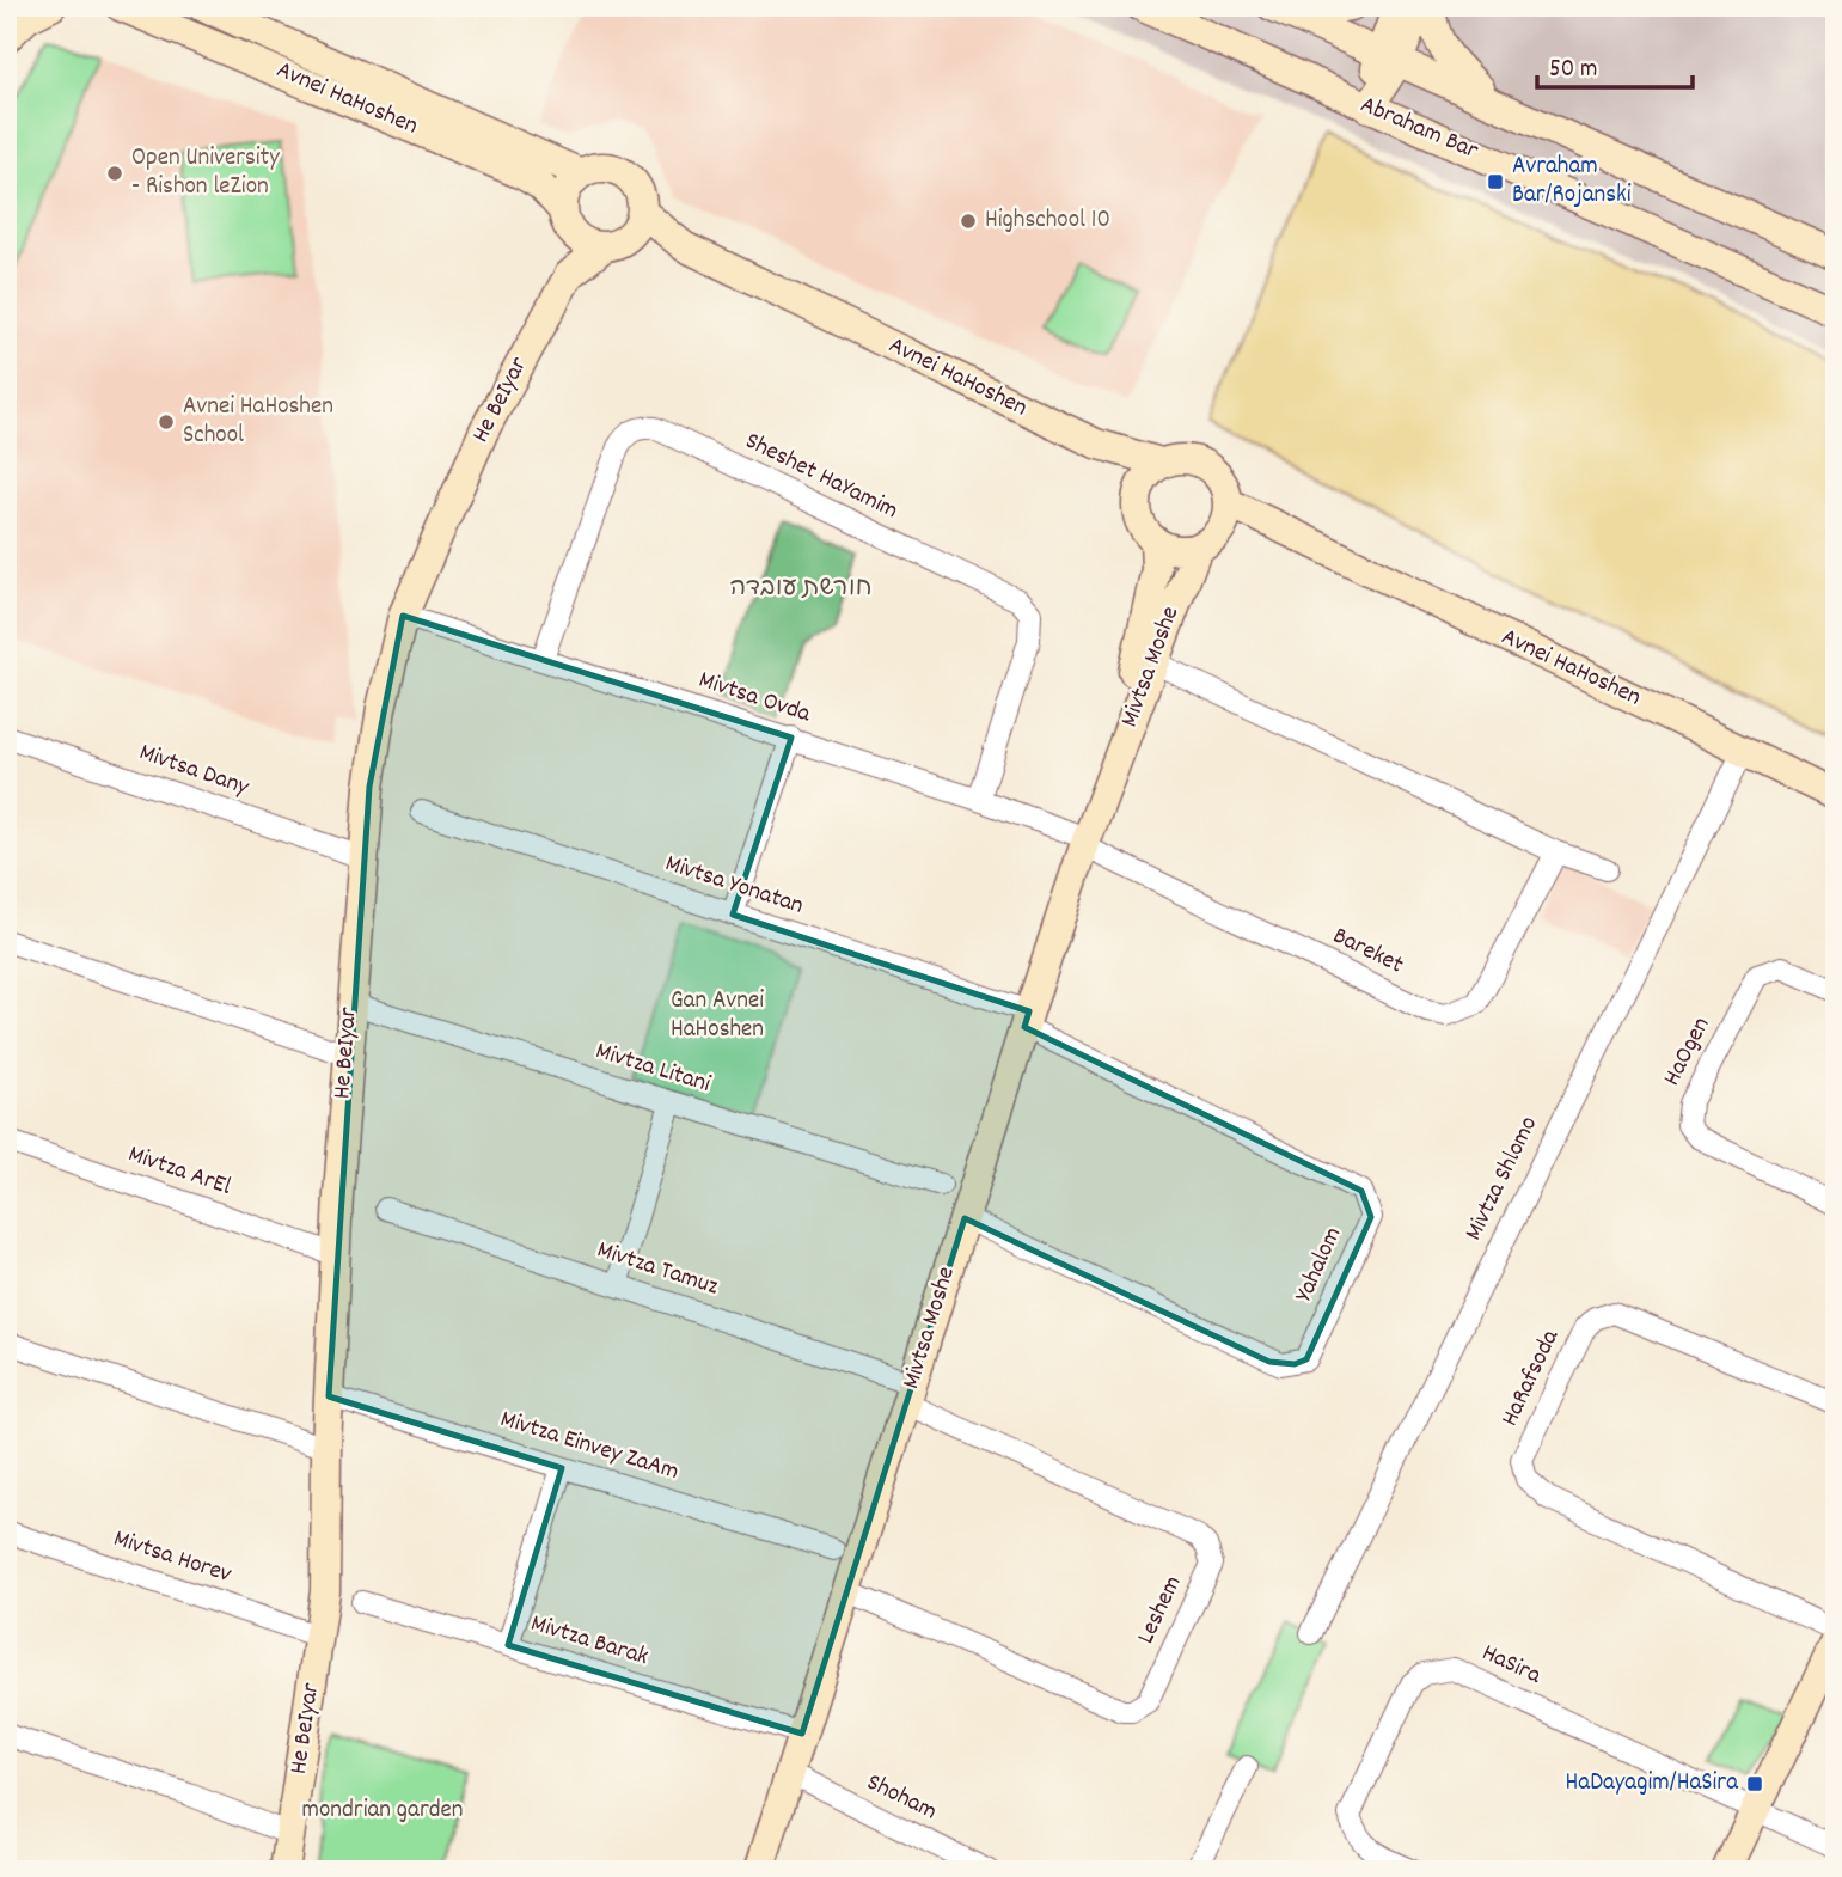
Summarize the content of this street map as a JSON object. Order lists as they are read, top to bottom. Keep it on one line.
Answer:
{"streets":{"street":["Avnei HaHoshen","Abraham Bar","He BeIyar","Sheshet HaYamim","Mivtsa Moshe","Mivtsa Ovda","Mivtsa Dany","Mivtsa Yonatan","Bareket","HaOgen","Mivtza Litani","Mivtza ArEl","Mivtza Shlomo","Yahalom","Mivtza Tamuz","HaRafsoda","Mivtza Einvey ZaAm","Mivtsa Horev","Leshem","Mivtza Barak","HaSira","Shoham"]},"crossings":[["Avnei HaHoshen","He BeIyar"],["Avnei HaHoshen","Mivtsa Moshe"],["Avnei HaHoshen","Mivtza Shlomo"],["He BeIyar","Mivtsa Ovda"],["He BeIyar","Mivtsa Dany"],["He BeIyar","Mivtza Litani"],["He BeIyar","Mivtza ArEl"],["He BeIyar","Mivtza Einvey ZaAm"],["He BeIyar","Mivtsa Horev"],["Sheshet HaYamim","Mivtsa Ovda"],["Mivtsa Moshe","Mivtsa Ovda"],["Mivtsa Moshe","Mivtsa Yonatan"],["Mivtsa Moshe","Bareket"],["Mivtsa Moshe","Yahalom"],["Mivtsa Moshe","Mivtza Tamuz"],["Mivtsa Moshe","Leshem"],["Mivtsa Moshe","Mivtza Barak"],["Mivtsa Moshe","Shoham"],["Mivtsa Ovda","Bareket"],["Mivtsa Yonatan","Yahalom"],["Mivtza Tamuz","Leshem"]],"parks":["חורשת עובדה","Gan Avnei HaHoshen","mondrian garden"],"places":{"other":["Open University - Rishon leZion","Highschool 10","Avnei HaHoshen School"],"transit":["Avraham Bar/Rojanski","HaDayagim/HaSira"]},"scale_bar":"50 m"}
